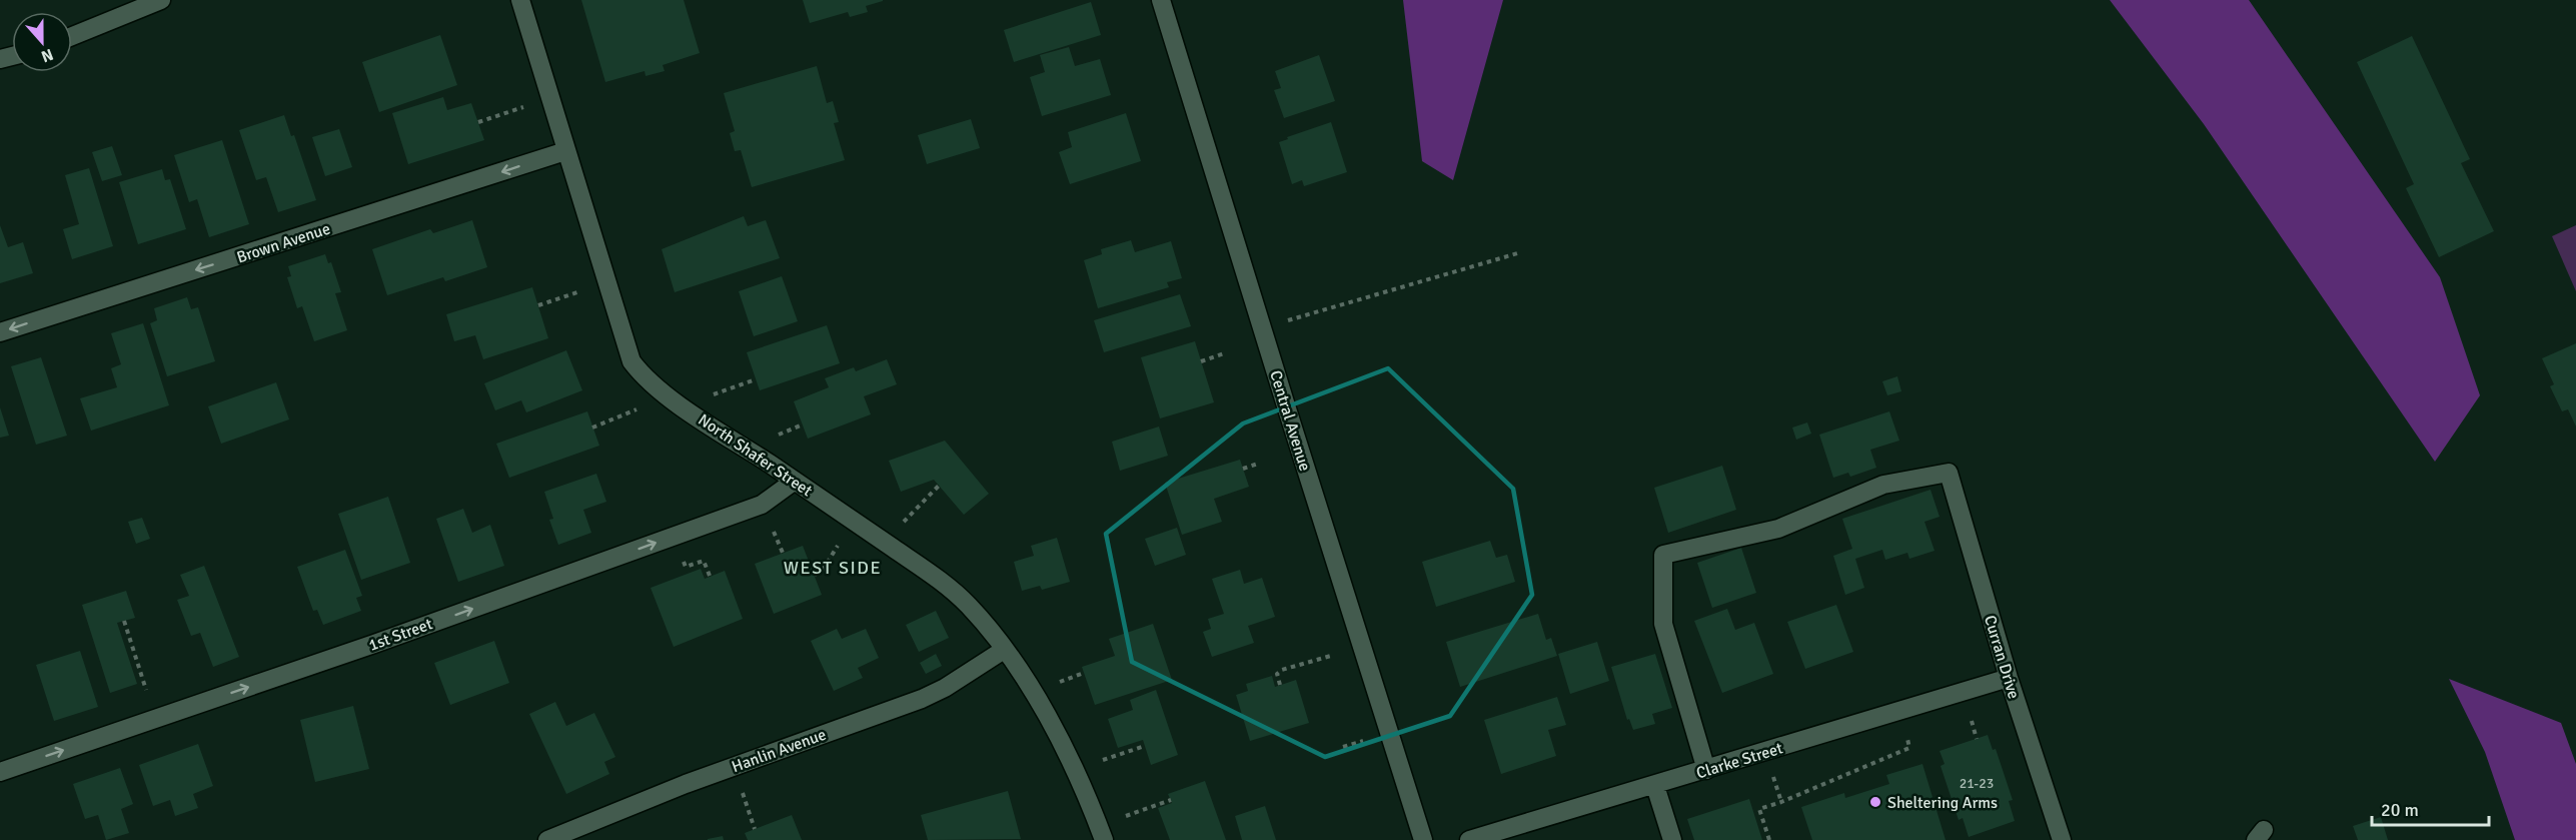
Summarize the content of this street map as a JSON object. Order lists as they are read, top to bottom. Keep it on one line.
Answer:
{"streets":{"street":["Brown Avenue","Central Avenue","North Shafer Street","1st Street","Curran Drive","Hanlin Avenue","Clarke Street"]},"crossings":[["Brown Avenue","North Shafer Street"],["North Shafer Street","1st Street"],["North Shafer Street","Hanlin Avenue"],["Curran Drive","Clarke Street"]],"one_way":["Brown Avenue","1st Street"],"districts":["WEST SIDE"],"places":["Sheltering Arms"],"house_numbers":["21-23"],"scale_bar":"20 m","north":"bottom"}
